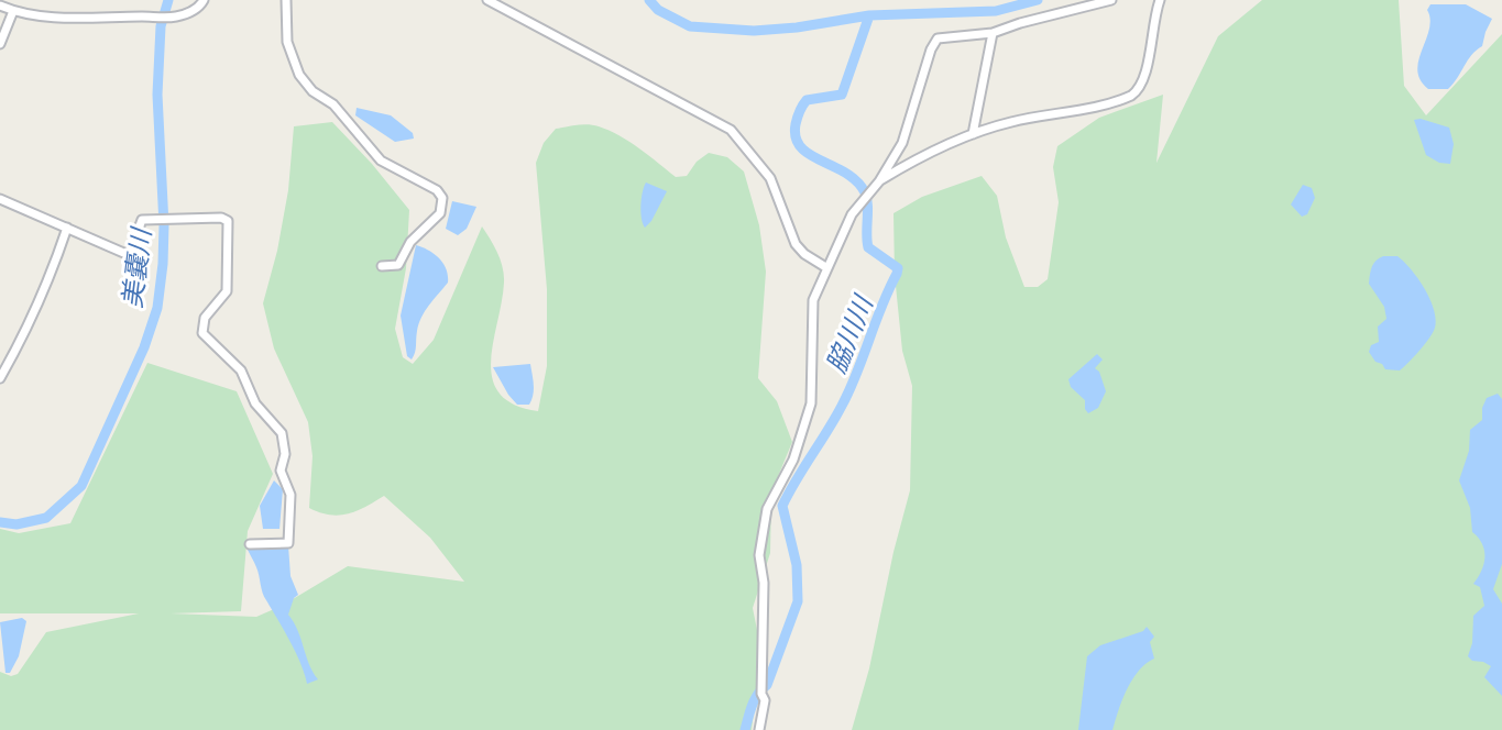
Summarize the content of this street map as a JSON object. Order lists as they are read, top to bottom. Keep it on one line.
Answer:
{"water":["美嚢川","脇川川"]}
